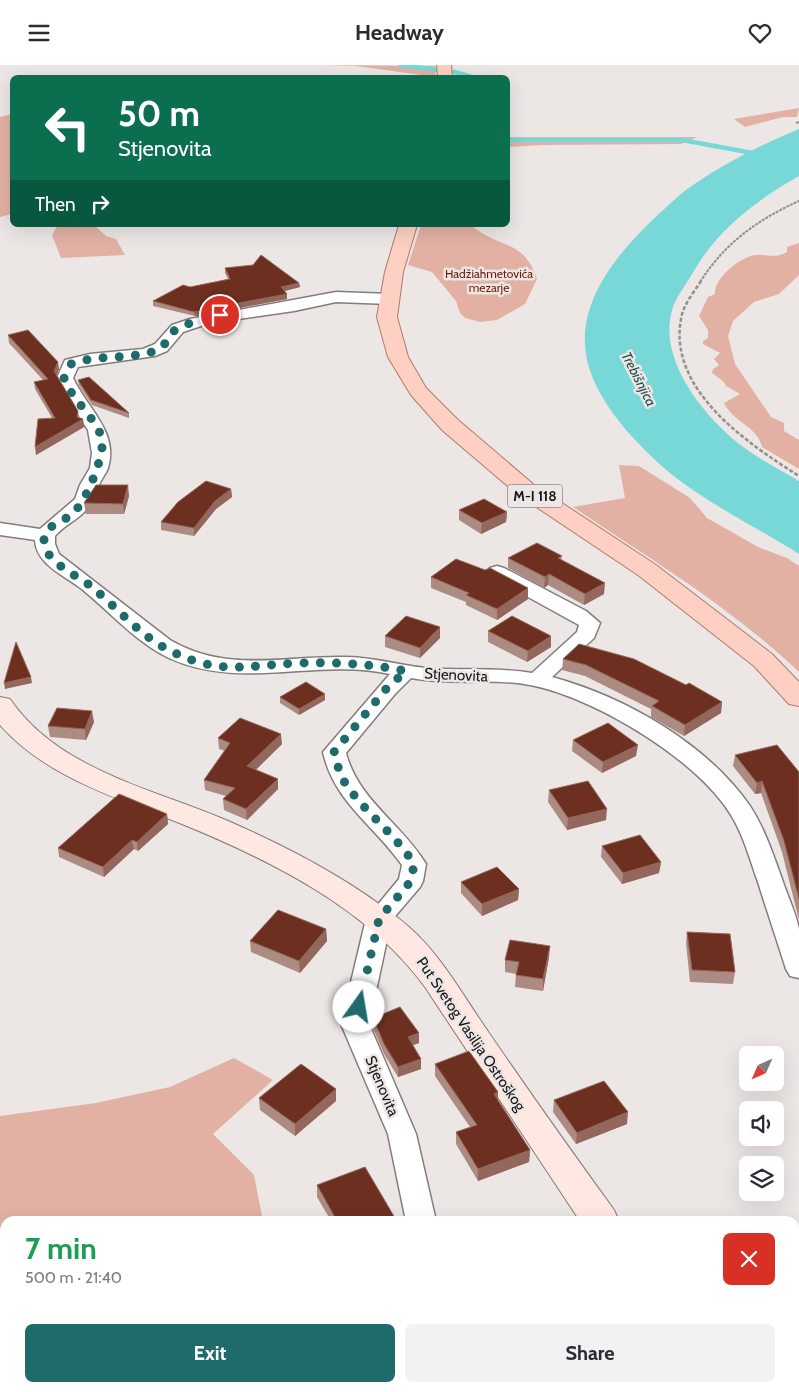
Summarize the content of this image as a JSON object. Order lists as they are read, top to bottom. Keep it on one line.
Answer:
{"streets":{"main road":["M-I 118"],"street":["Stjenovita","Put Svetog Vasilija Ostroškog"]},"crossings":[["Stjenovita","Put Svetog Vasilija Ostroškog"]],"water":["Trebišnjica"],"parks":["Hadžiahmetovića mezarje"],"north":"bottom left","page":{"header":"Headway","turn":["50 m","Stjenovita"],"then":"Then","heading":["7 min","500 m · 21:40"],"buttons":["Exit","Share"]}}
